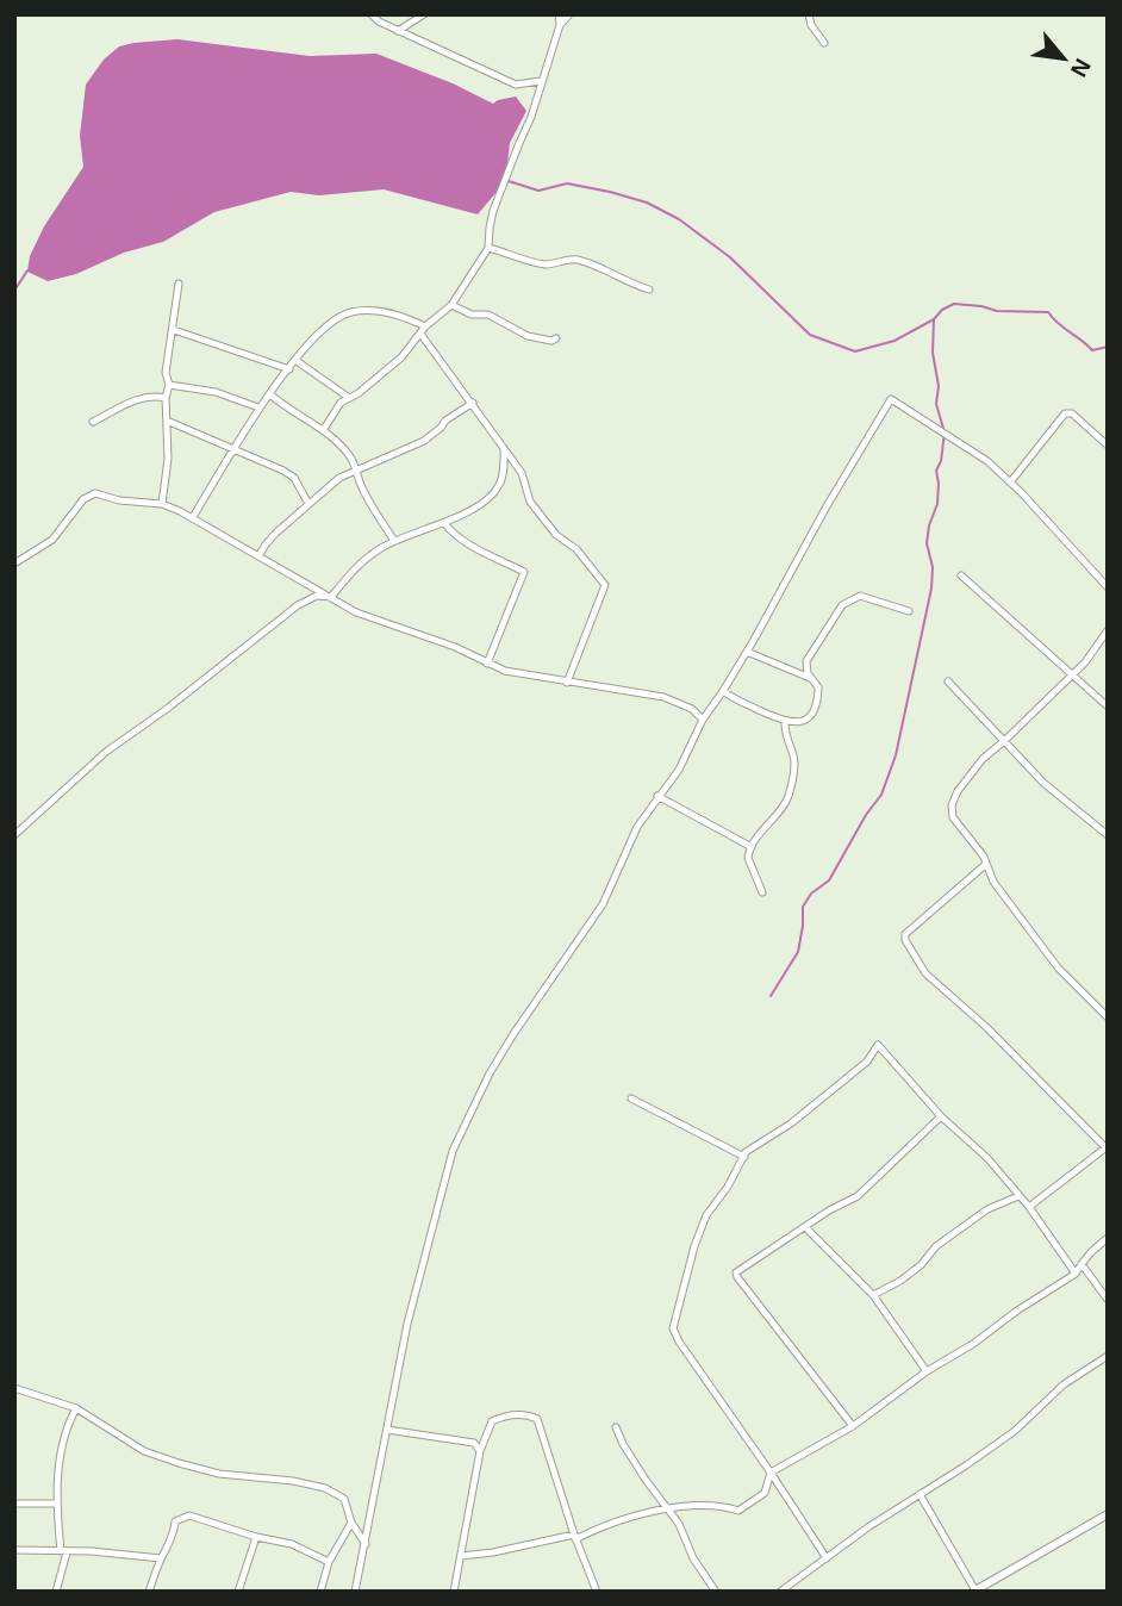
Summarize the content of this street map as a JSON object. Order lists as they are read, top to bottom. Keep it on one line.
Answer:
{"north":"bottom right"}
